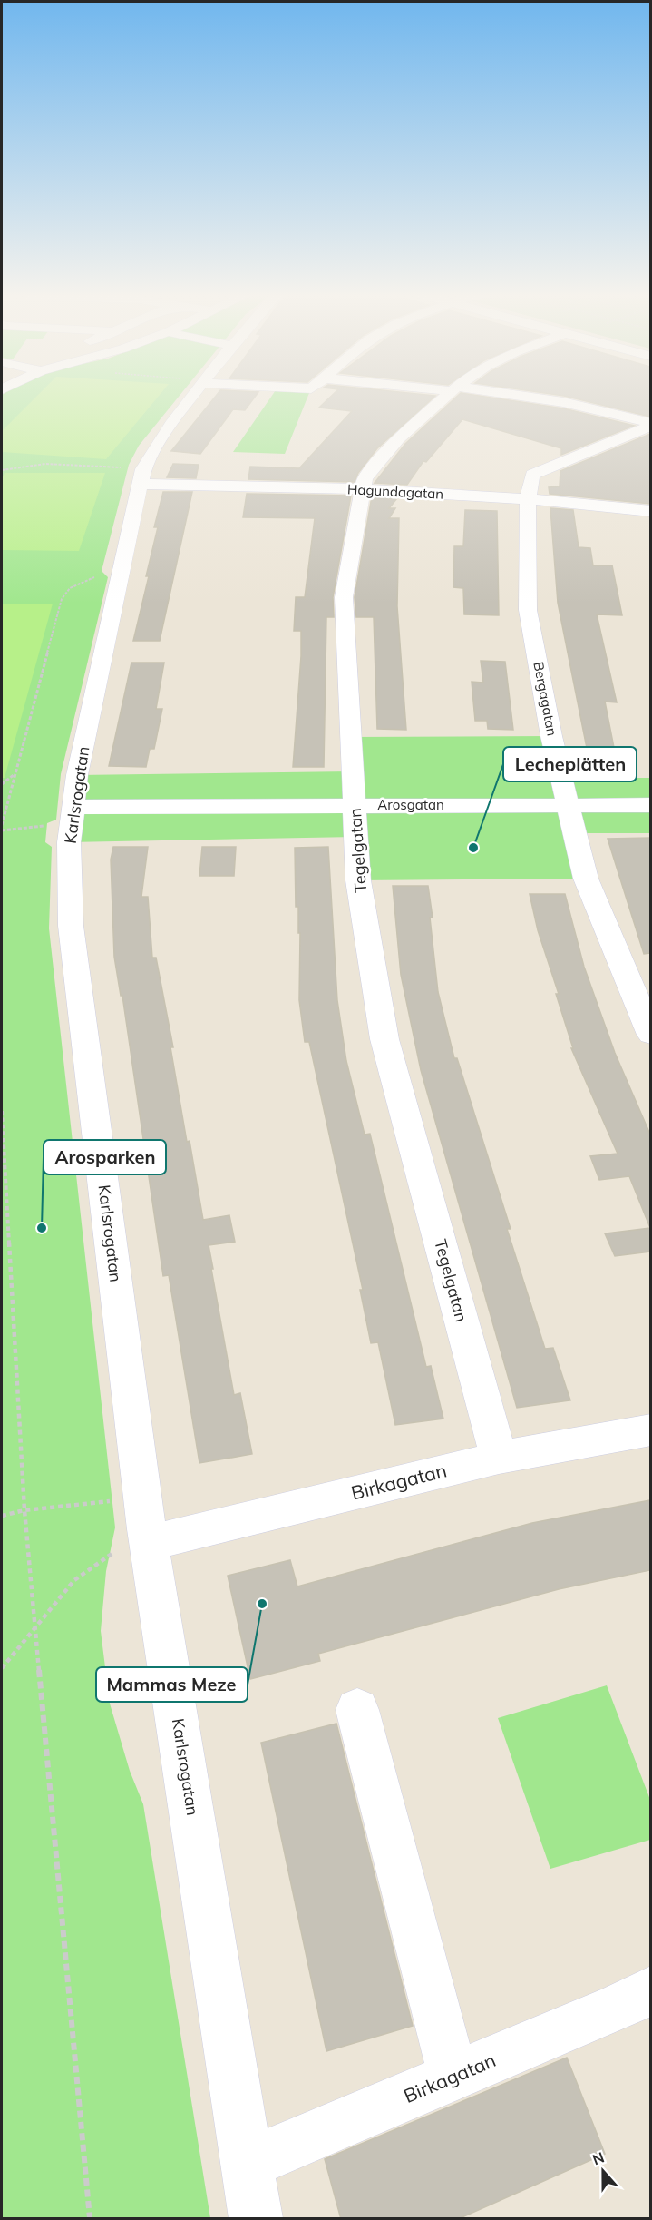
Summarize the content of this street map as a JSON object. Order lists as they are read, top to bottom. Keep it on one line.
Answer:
{"streets":{"street":["Hagundagatan","Bergagatan","Karlsrogatan","Arosgatan","Tegelgatan","Birkagatan"]},"crossings":[["Hagundagatan","Bergagatan"],["Hagundagatan","Karlsrogatan"],["Hagundagatan","Tegelgatan"],["Bergagatan","Arosgatan"],["Karlsrogatan","Arosgatan"],["Karlsrogatan","Birkagatan"],["Arosgatan","Tegelgatan"],["Tegelgatan","Birkagatan"]],"places":["Lecheplätten","Arosparken","Mammas Meze"],"north":"top"}
